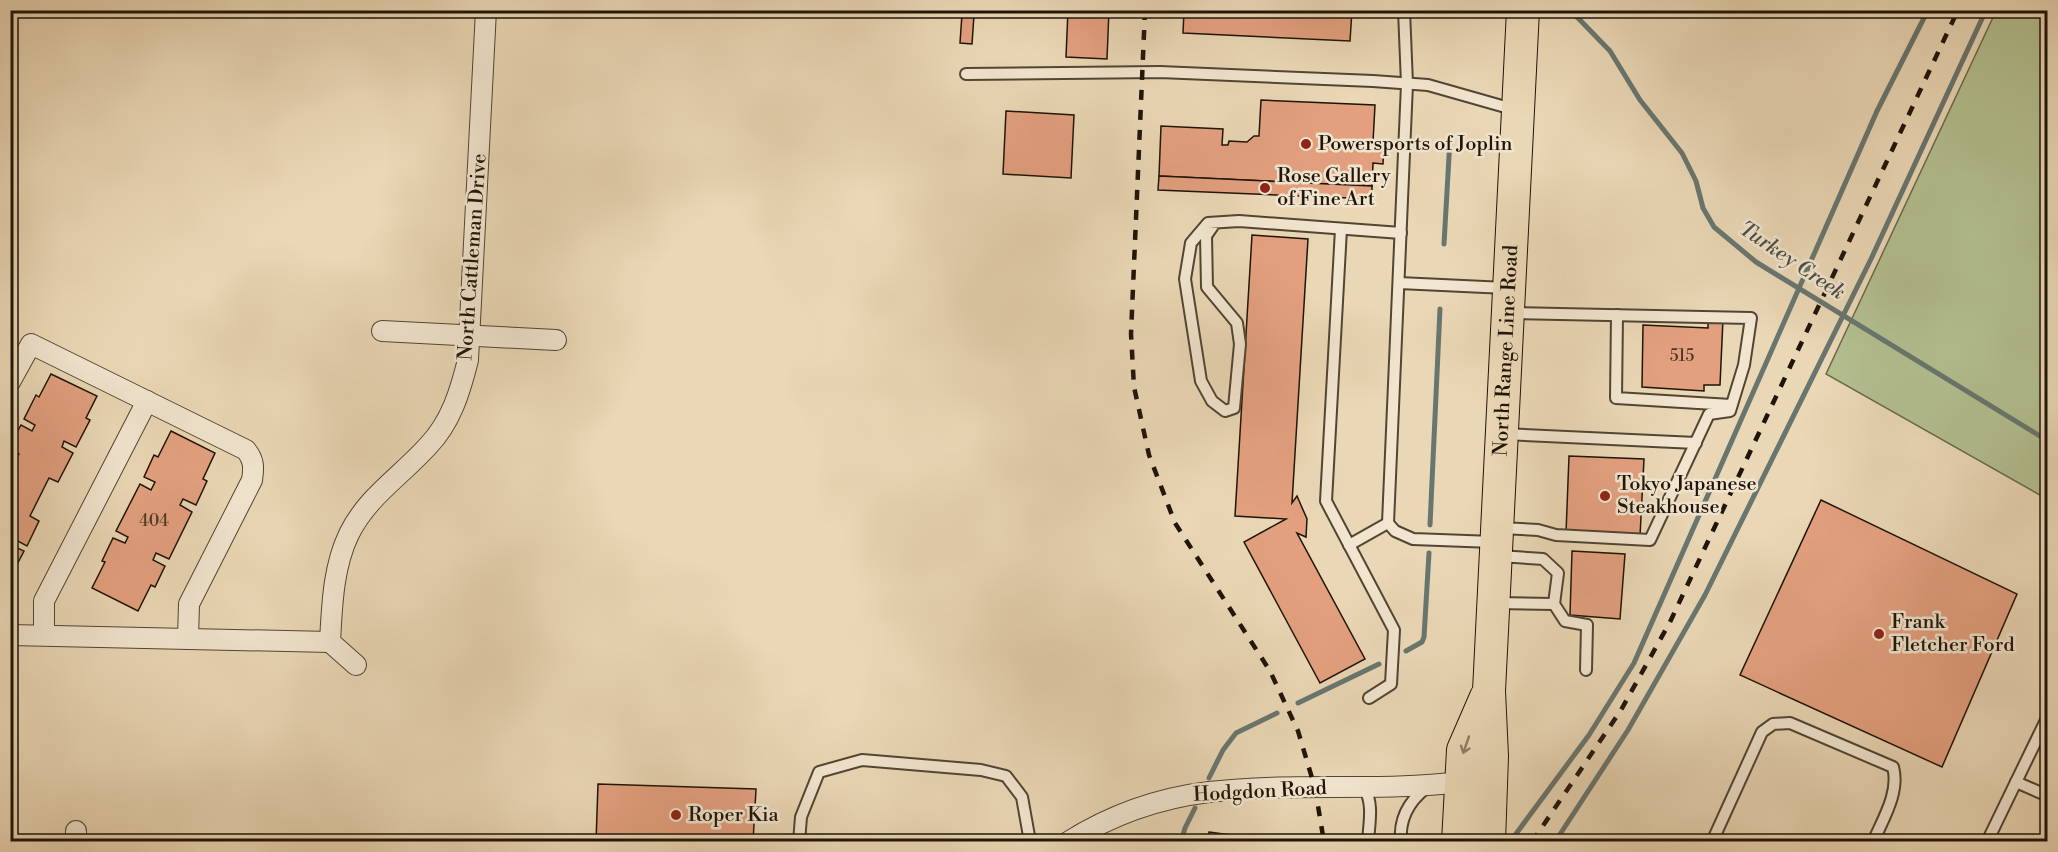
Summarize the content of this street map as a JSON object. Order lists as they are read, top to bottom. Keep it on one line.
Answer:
{"streets":{"main road":["North Range Line Road"],"street":["North Cattleman Drive","Hodgdon Road"]},"crossings":[["North Range Line Road","Hodgdon Road"]],"water":["Turkey Creek"],"places":["Powersports of Joplin","Rose Gallery of Fine Art","Tokyo Japanese Steakhouse","Frank Fletcher Ford","Roper Kia"],"house_numbers":["515","404"]}
